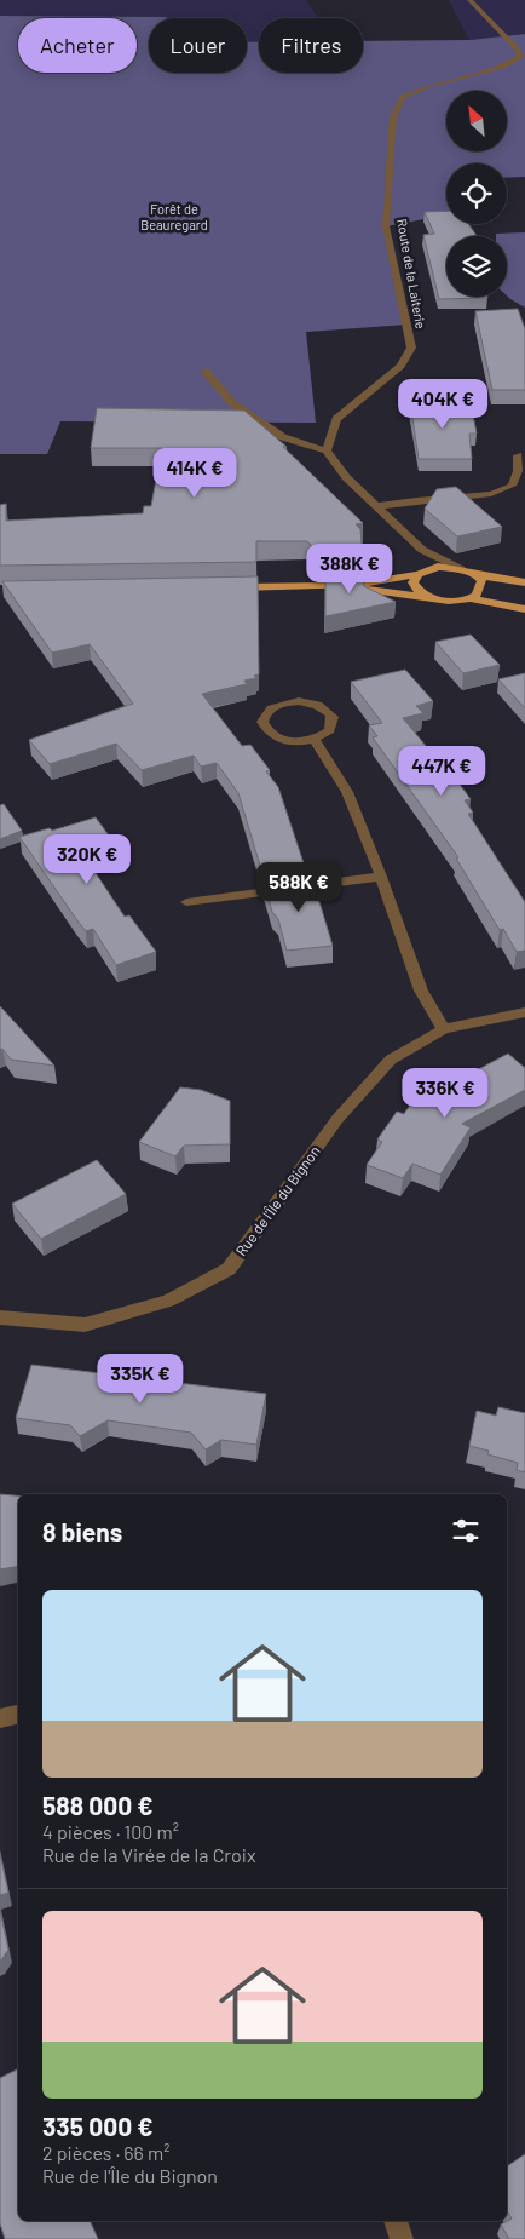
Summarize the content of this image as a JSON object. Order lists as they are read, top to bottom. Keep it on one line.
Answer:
{"streets":{"street":["Route de la Laiterie","Rue de l'Île du Bignon"]},"parks":["Forêt de Beauregard"],"north":"top left","page":{"chip":["Acheter","Louer","Filtres"],"price":["404K €","414K €","388K €","447K €","320K €","588K €","336K €","335K €"],"heading":"8 biens","list":[{"name":"588 000 €","note":"4 pièces · 100 m² · Rue de la Virée de la Croix"},{"name":"335 000 €","note":"2 pièces · 66 m² · Rue de l'Île du Bignon"}]}}
